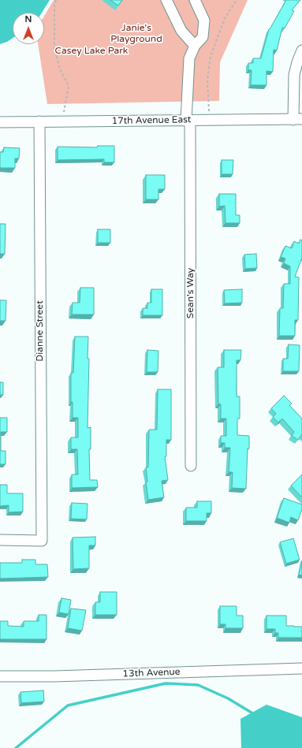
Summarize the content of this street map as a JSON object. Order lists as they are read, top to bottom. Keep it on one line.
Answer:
{"streets":{"street":["17th Avenue East","Sean's Way","Dianne Street","13th Avenue"]},"crossings":[["17th Avenue East","Sean's Way"],["17th Avenue East","Dianne Street"]],"parks":["Janie's Playground","Casey Lake Park"],"north":"top"}
